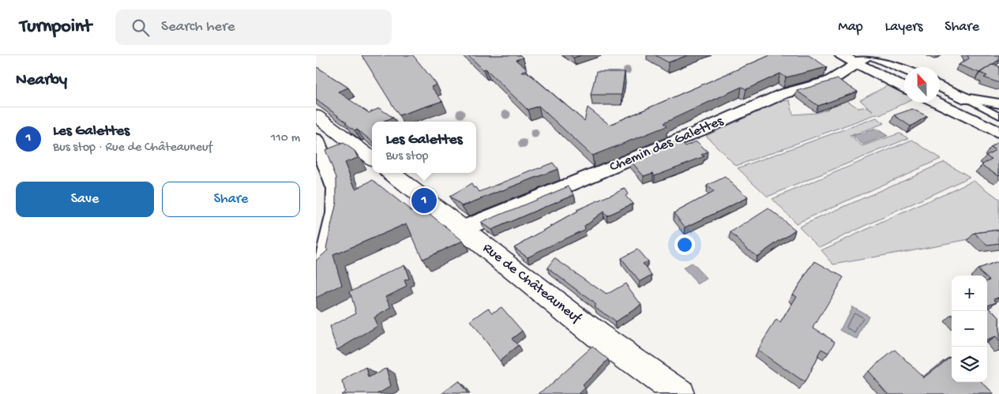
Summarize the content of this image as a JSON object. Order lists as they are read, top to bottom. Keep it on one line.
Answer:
{"streets":{"main road":["Rue de Châteauneuf"],"street":["Chemin des Galettes"]},"crossings":[["Chemin des Galettes","Rue de Châteauneuf"]],"north":"top","page":{"header":"Turnpoint","search":"Search here","nav":["Map","Layers","Share"],"heading":"Nearby","list":[{"mark":"1","name":"Les Galettes","note":"Bus stop · Rue de Châteauneuf","value":"110 m"}],"popup":["Les Galettes","Bus stop"],"buttons":["Save","Share"],"pins":"1","map_buttons":["+","−"]}}
